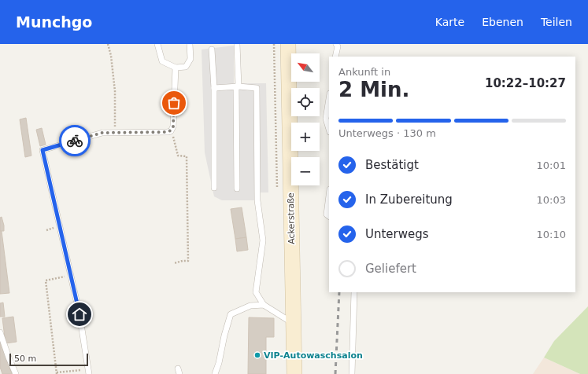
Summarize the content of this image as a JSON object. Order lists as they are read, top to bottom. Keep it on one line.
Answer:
{"streets":{"street":["Ackerstraße"]},"places":["VIP-Autowaschsalon"],"scale_bar":"50 m","north":"top left","page":{"header":"Munchgo","nav":["Karte","Ebenen","Teilen"],"map_buttons":["+","−"],"heading":["2 Min.","Ankunft in","10:22–10:27"],"bar":"Unterwegs · 130 m","list":[["Bestätigt","10:01"],["In Zubereitung","10:03"],["Unterwegs","10:10"],"Geliefert"],"scale":"50 m"}}
